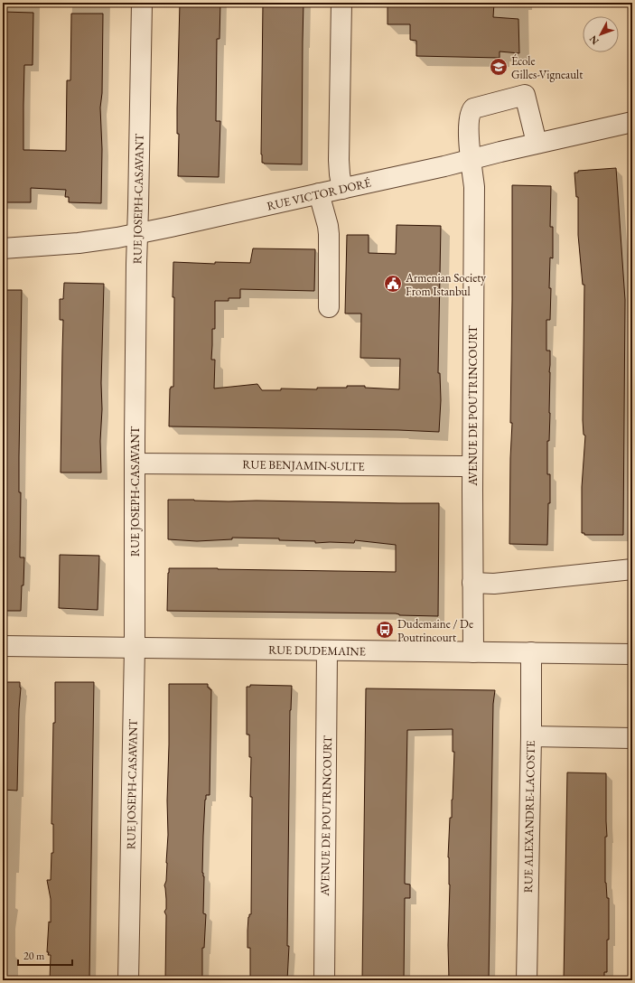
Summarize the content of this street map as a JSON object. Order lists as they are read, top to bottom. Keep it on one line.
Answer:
{"streets":{"street":["RUE VICTOR DORÉ","RUE JOSEPH-CASAVANT","AVENUE DE POUTRINCOURT","RUE BENJAMIN-SULTE","RUE DUDEMAINE","RUE ALEXANDRE-LACOSTE"]},"crossings":[["RUE VICTOR DORÉ","RUE JOSEPH-CASAVANT"],["RUE VICTOR DORÉ","AVENUE DE POUTRINCOURT"],["RUE JOSEPH-CASAVANT","RUE BENJAMIN-SULTE"],["RUE JOSEPH-CASAVANT","RUE DUDEMAINE"],["AVENUE DE POUTRINCOURT","RUE BENJAMIN-SULTE"],["AVENUE DE POUTRINCOURT","RUE DUDEMAINE"],["RUE DUDEMAINE","RUE ALEXANDRE-LACOSTE"]],"places":{"school or university":["École Gilles-Vigneault"],"public building":["Armenian Society From Istanbul"],"bus stop":["Dudemaine / De Poutrincourt"]},"scale_bar":"20 m","north":"bottom left"}
